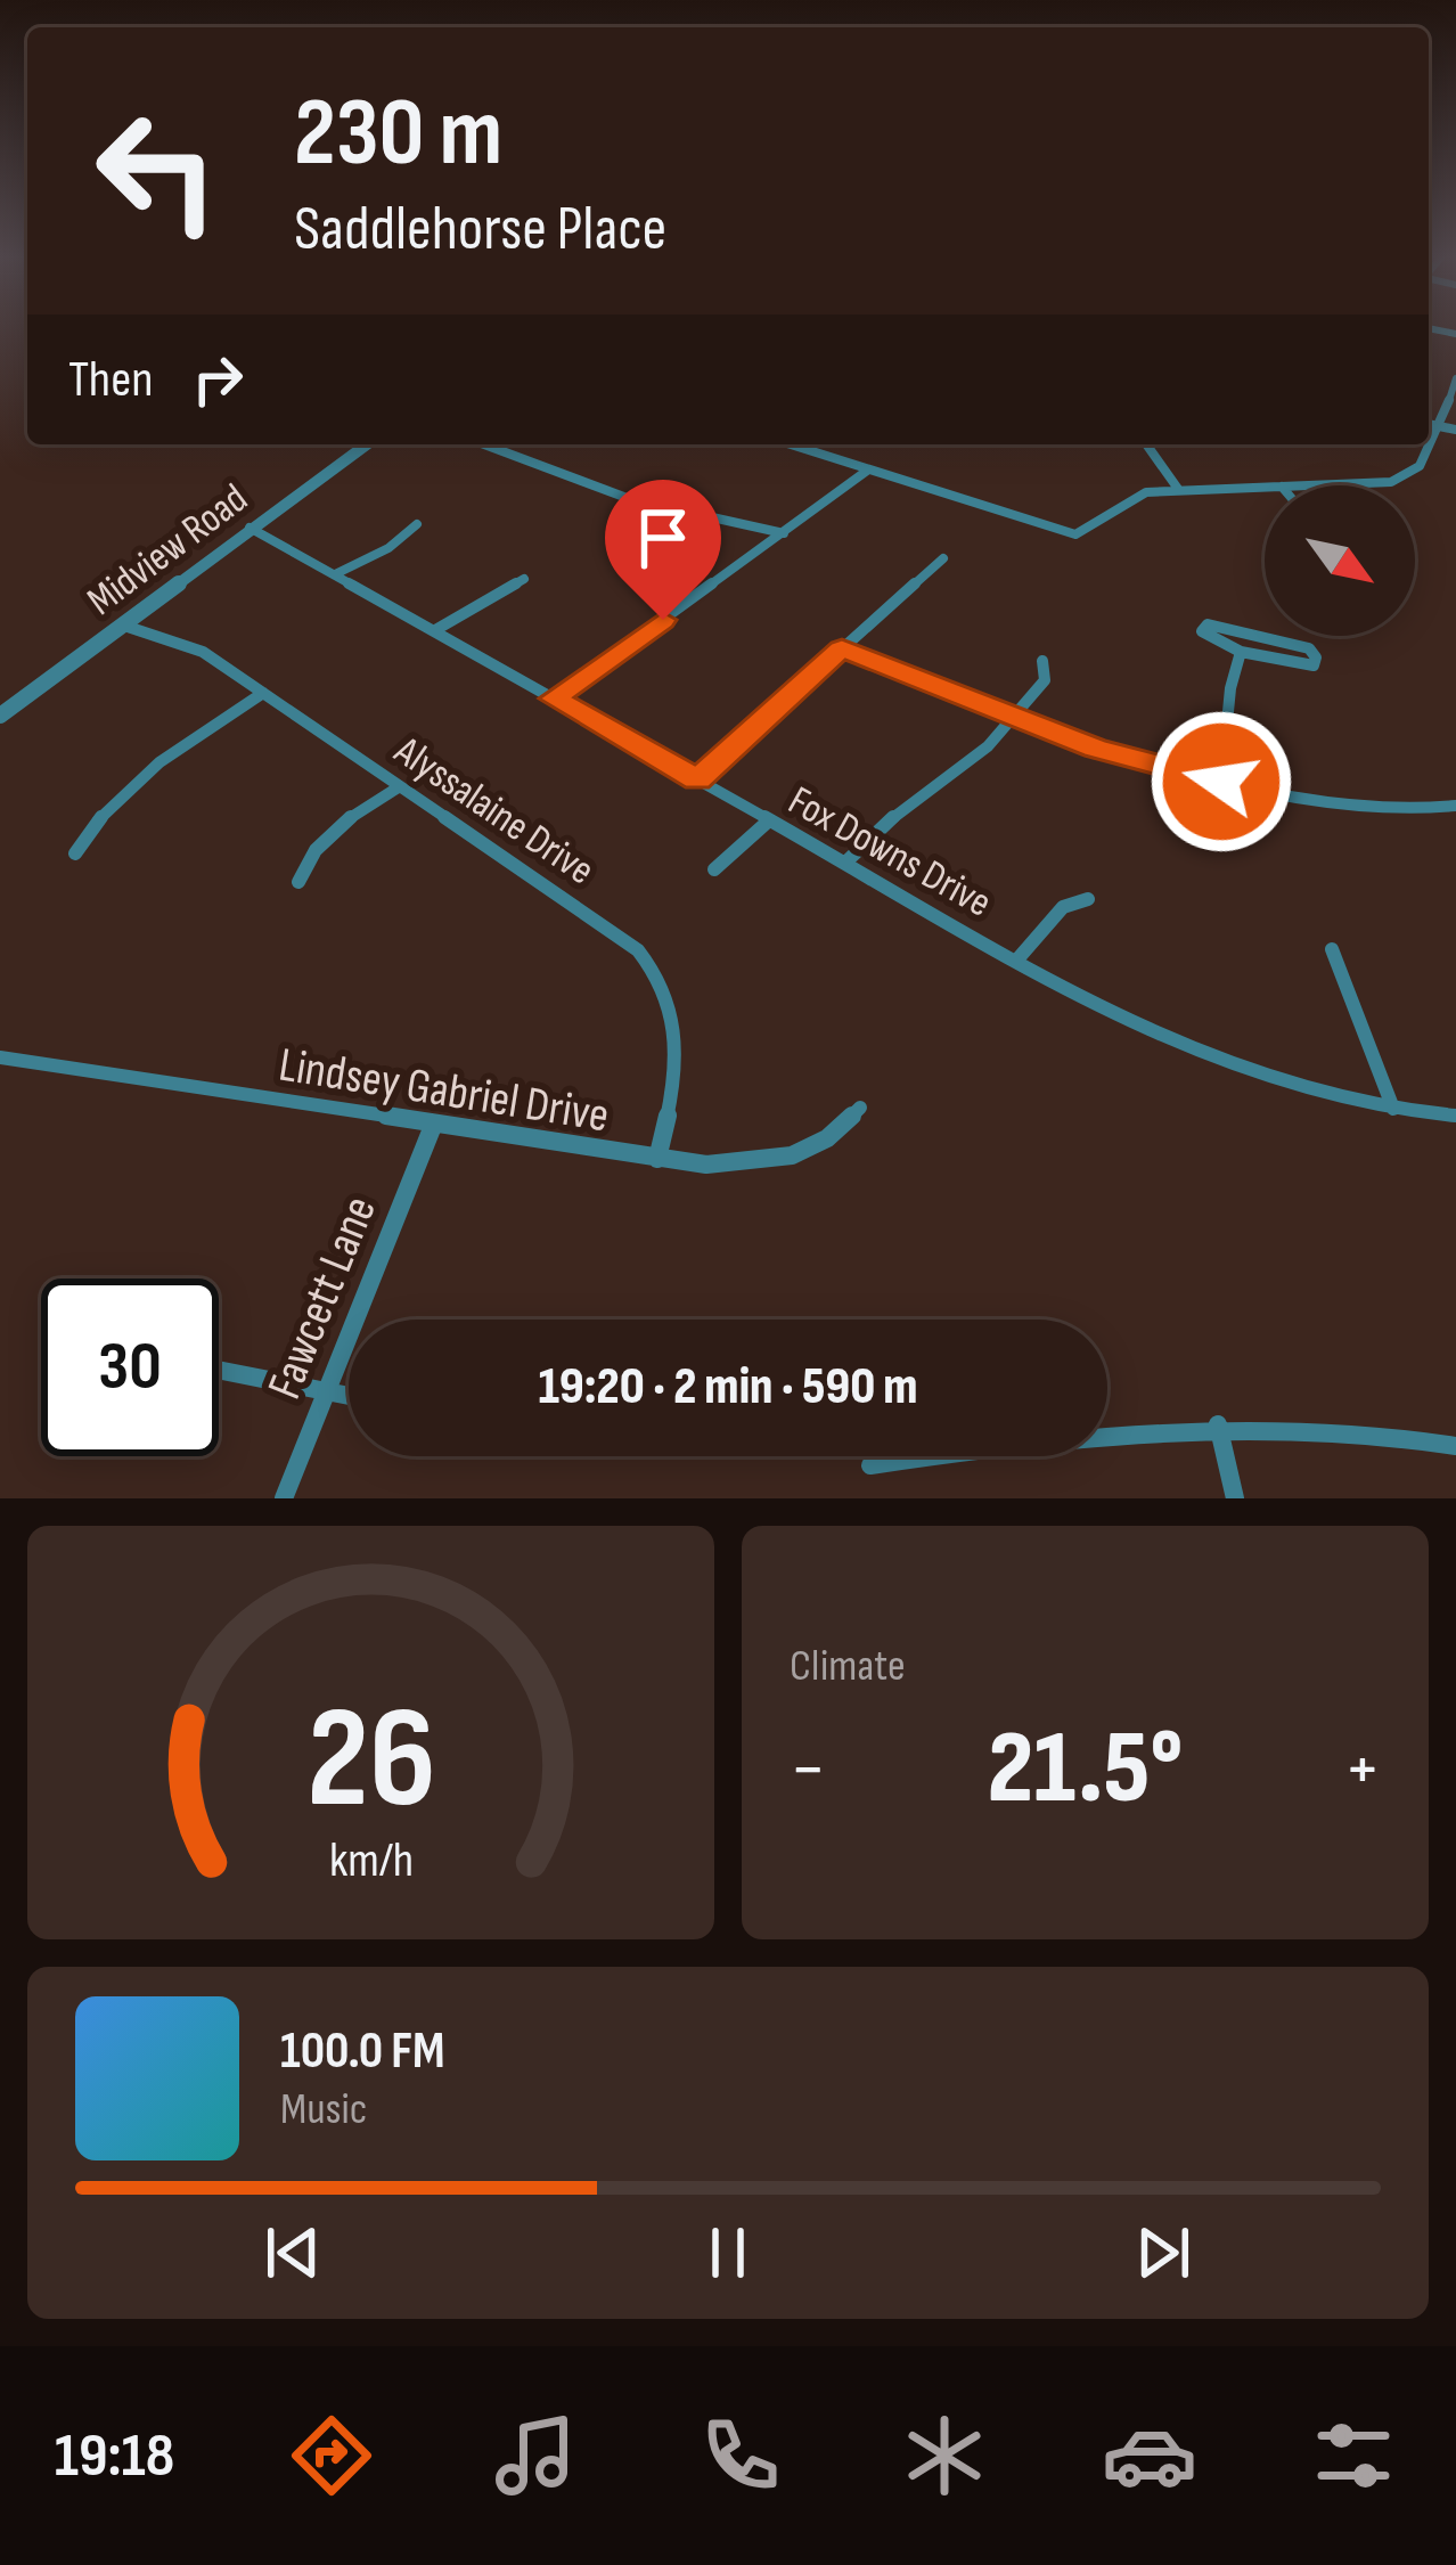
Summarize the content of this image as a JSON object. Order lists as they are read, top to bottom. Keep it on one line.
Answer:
{"streets":{"street":["Midview Road","Alyssalaine Drive","Fox Downs Drive","Lindsey Gabriel Drive","Fawcett Lane"]},"crossings":[["Midview Road","Alyssalaine Drive"],["Midview Road","Fox Downs Drive"],["Alyssalaine Drive","Lindsey Gabriel Drive"],["Lindsey Gabriel Drive","Fawcett Lane"]],"north":"bottom right","page":{"turn":["230 m","Saddlehorse Place"],"then":"Then","limit":"30","trip":"19:20 · 2 min · 590 m","tile":"Climate","heat":["−","21.5°","+"],"song":["100.0 FM","Music"],"tabs":"19:18","gauge":["26","km/h"]}}
